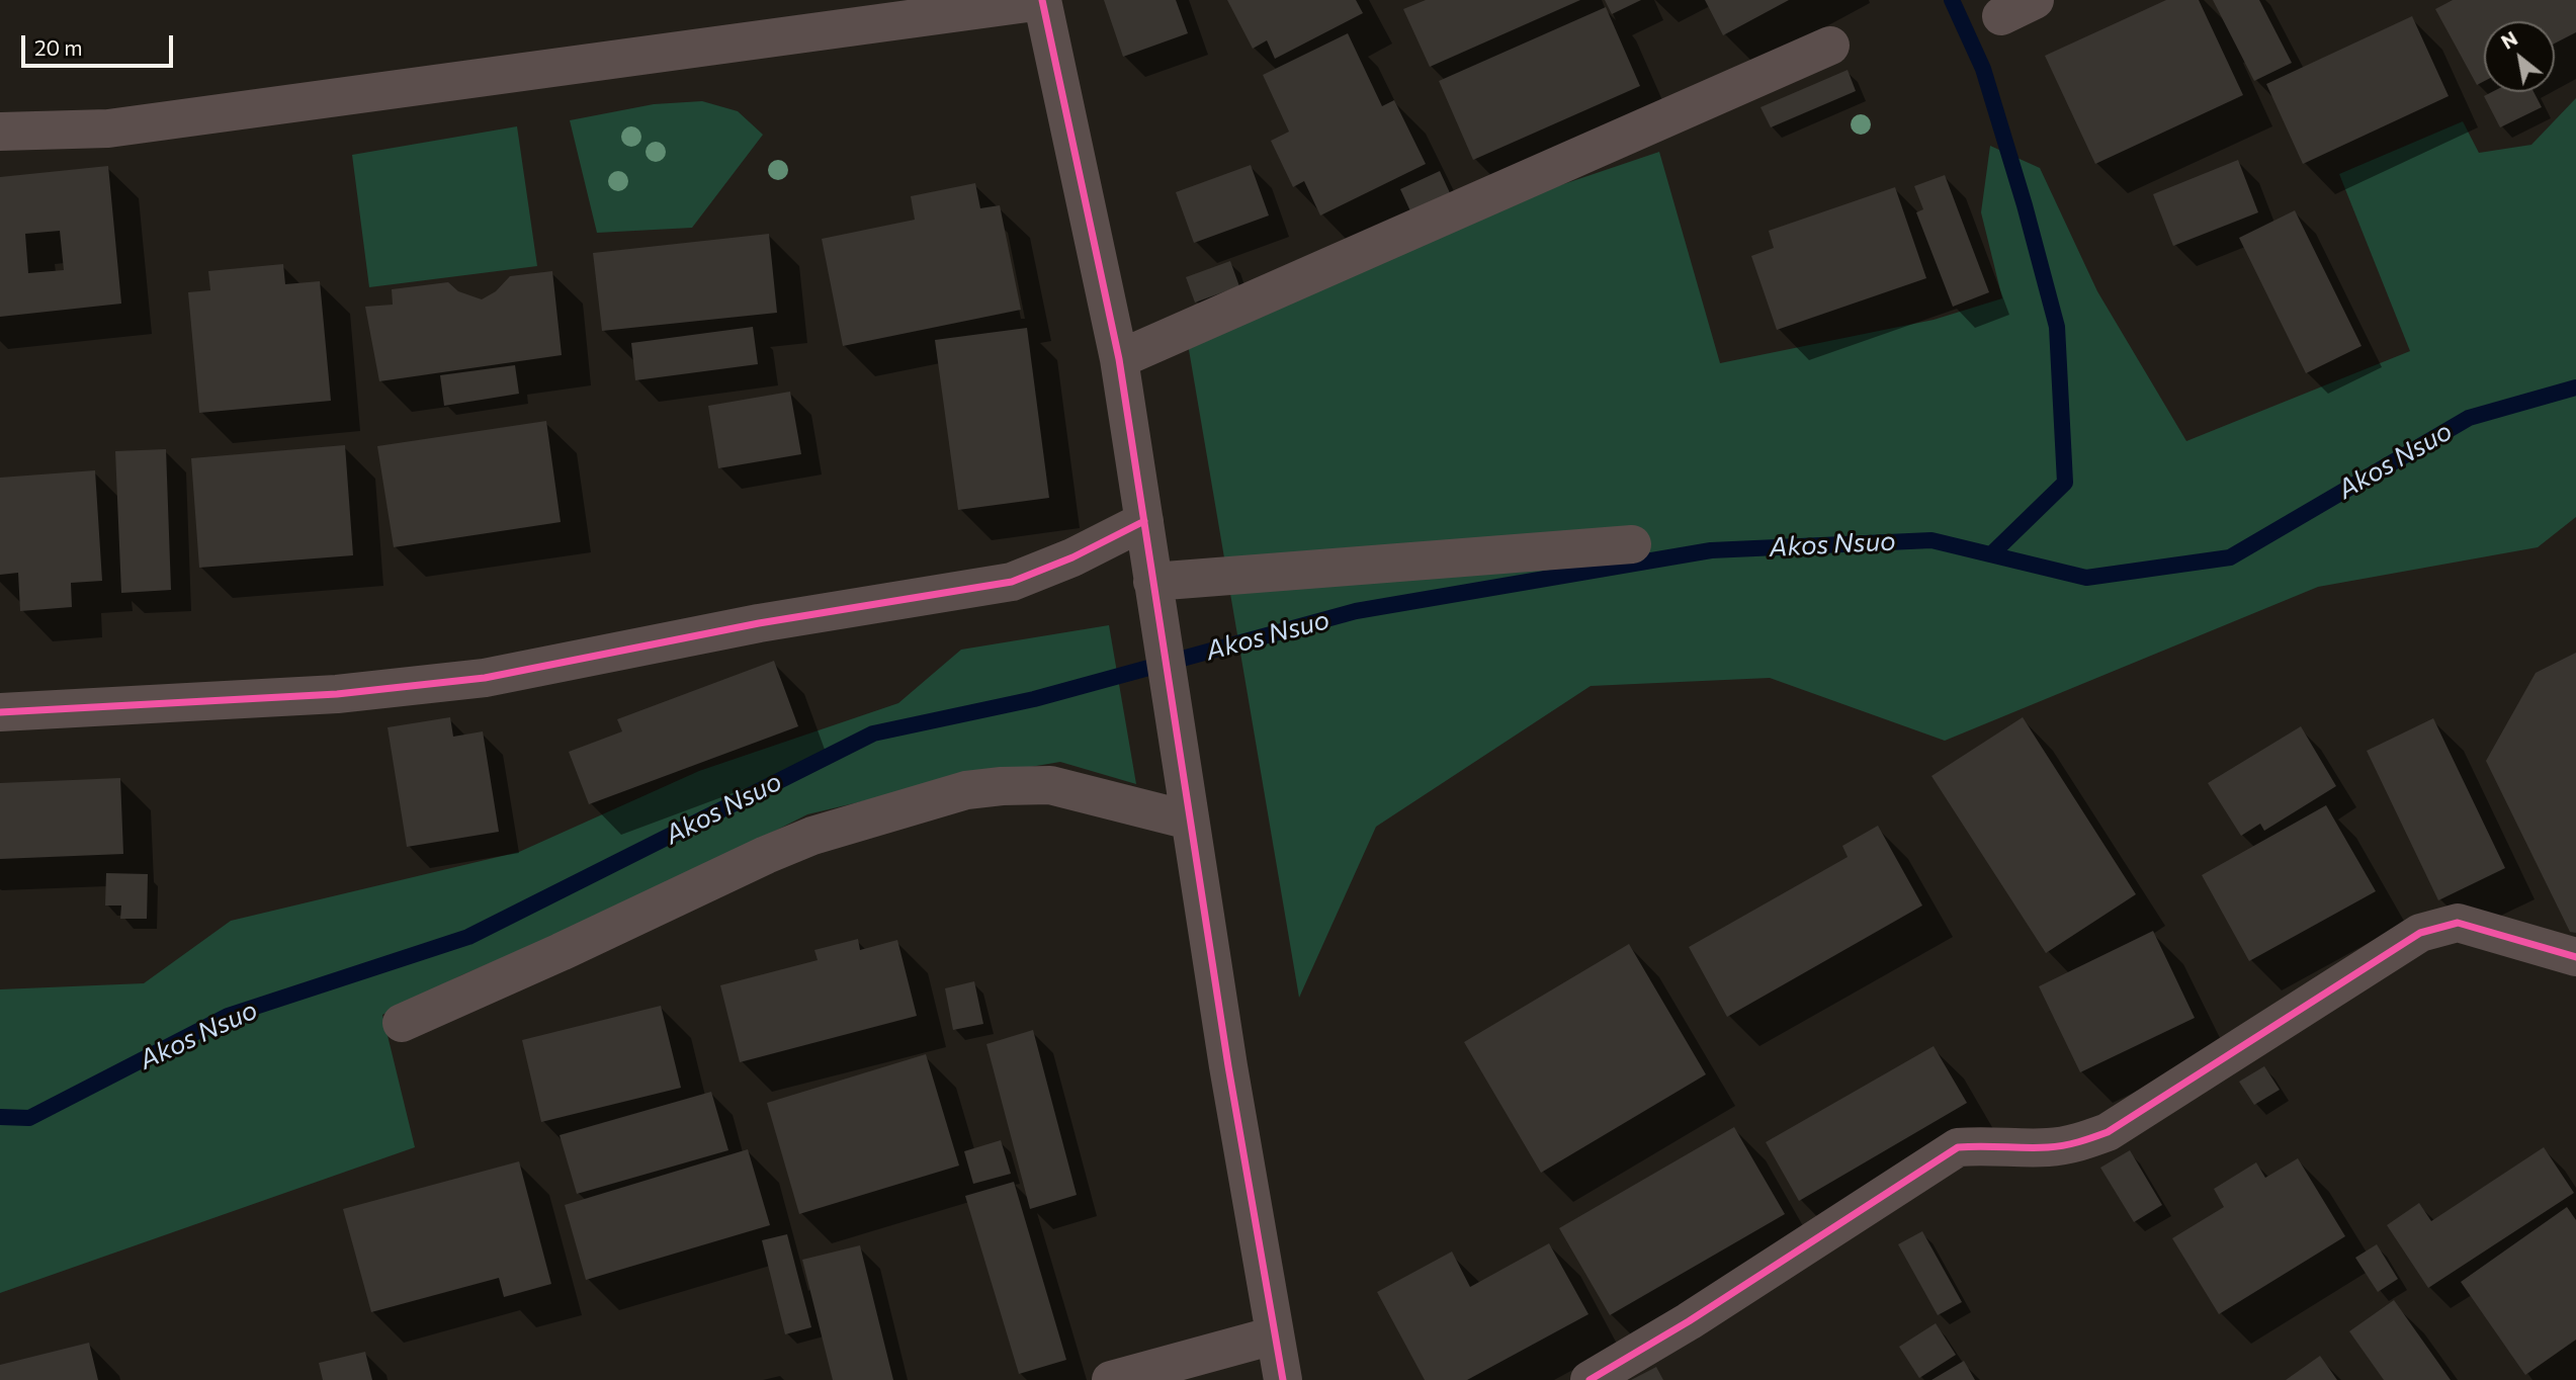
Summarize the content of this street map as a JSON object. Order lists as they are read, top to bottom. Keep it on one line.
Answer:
{"water":["Akos Nsuo"],"scale_bar":"20 m","north":"top left"}
